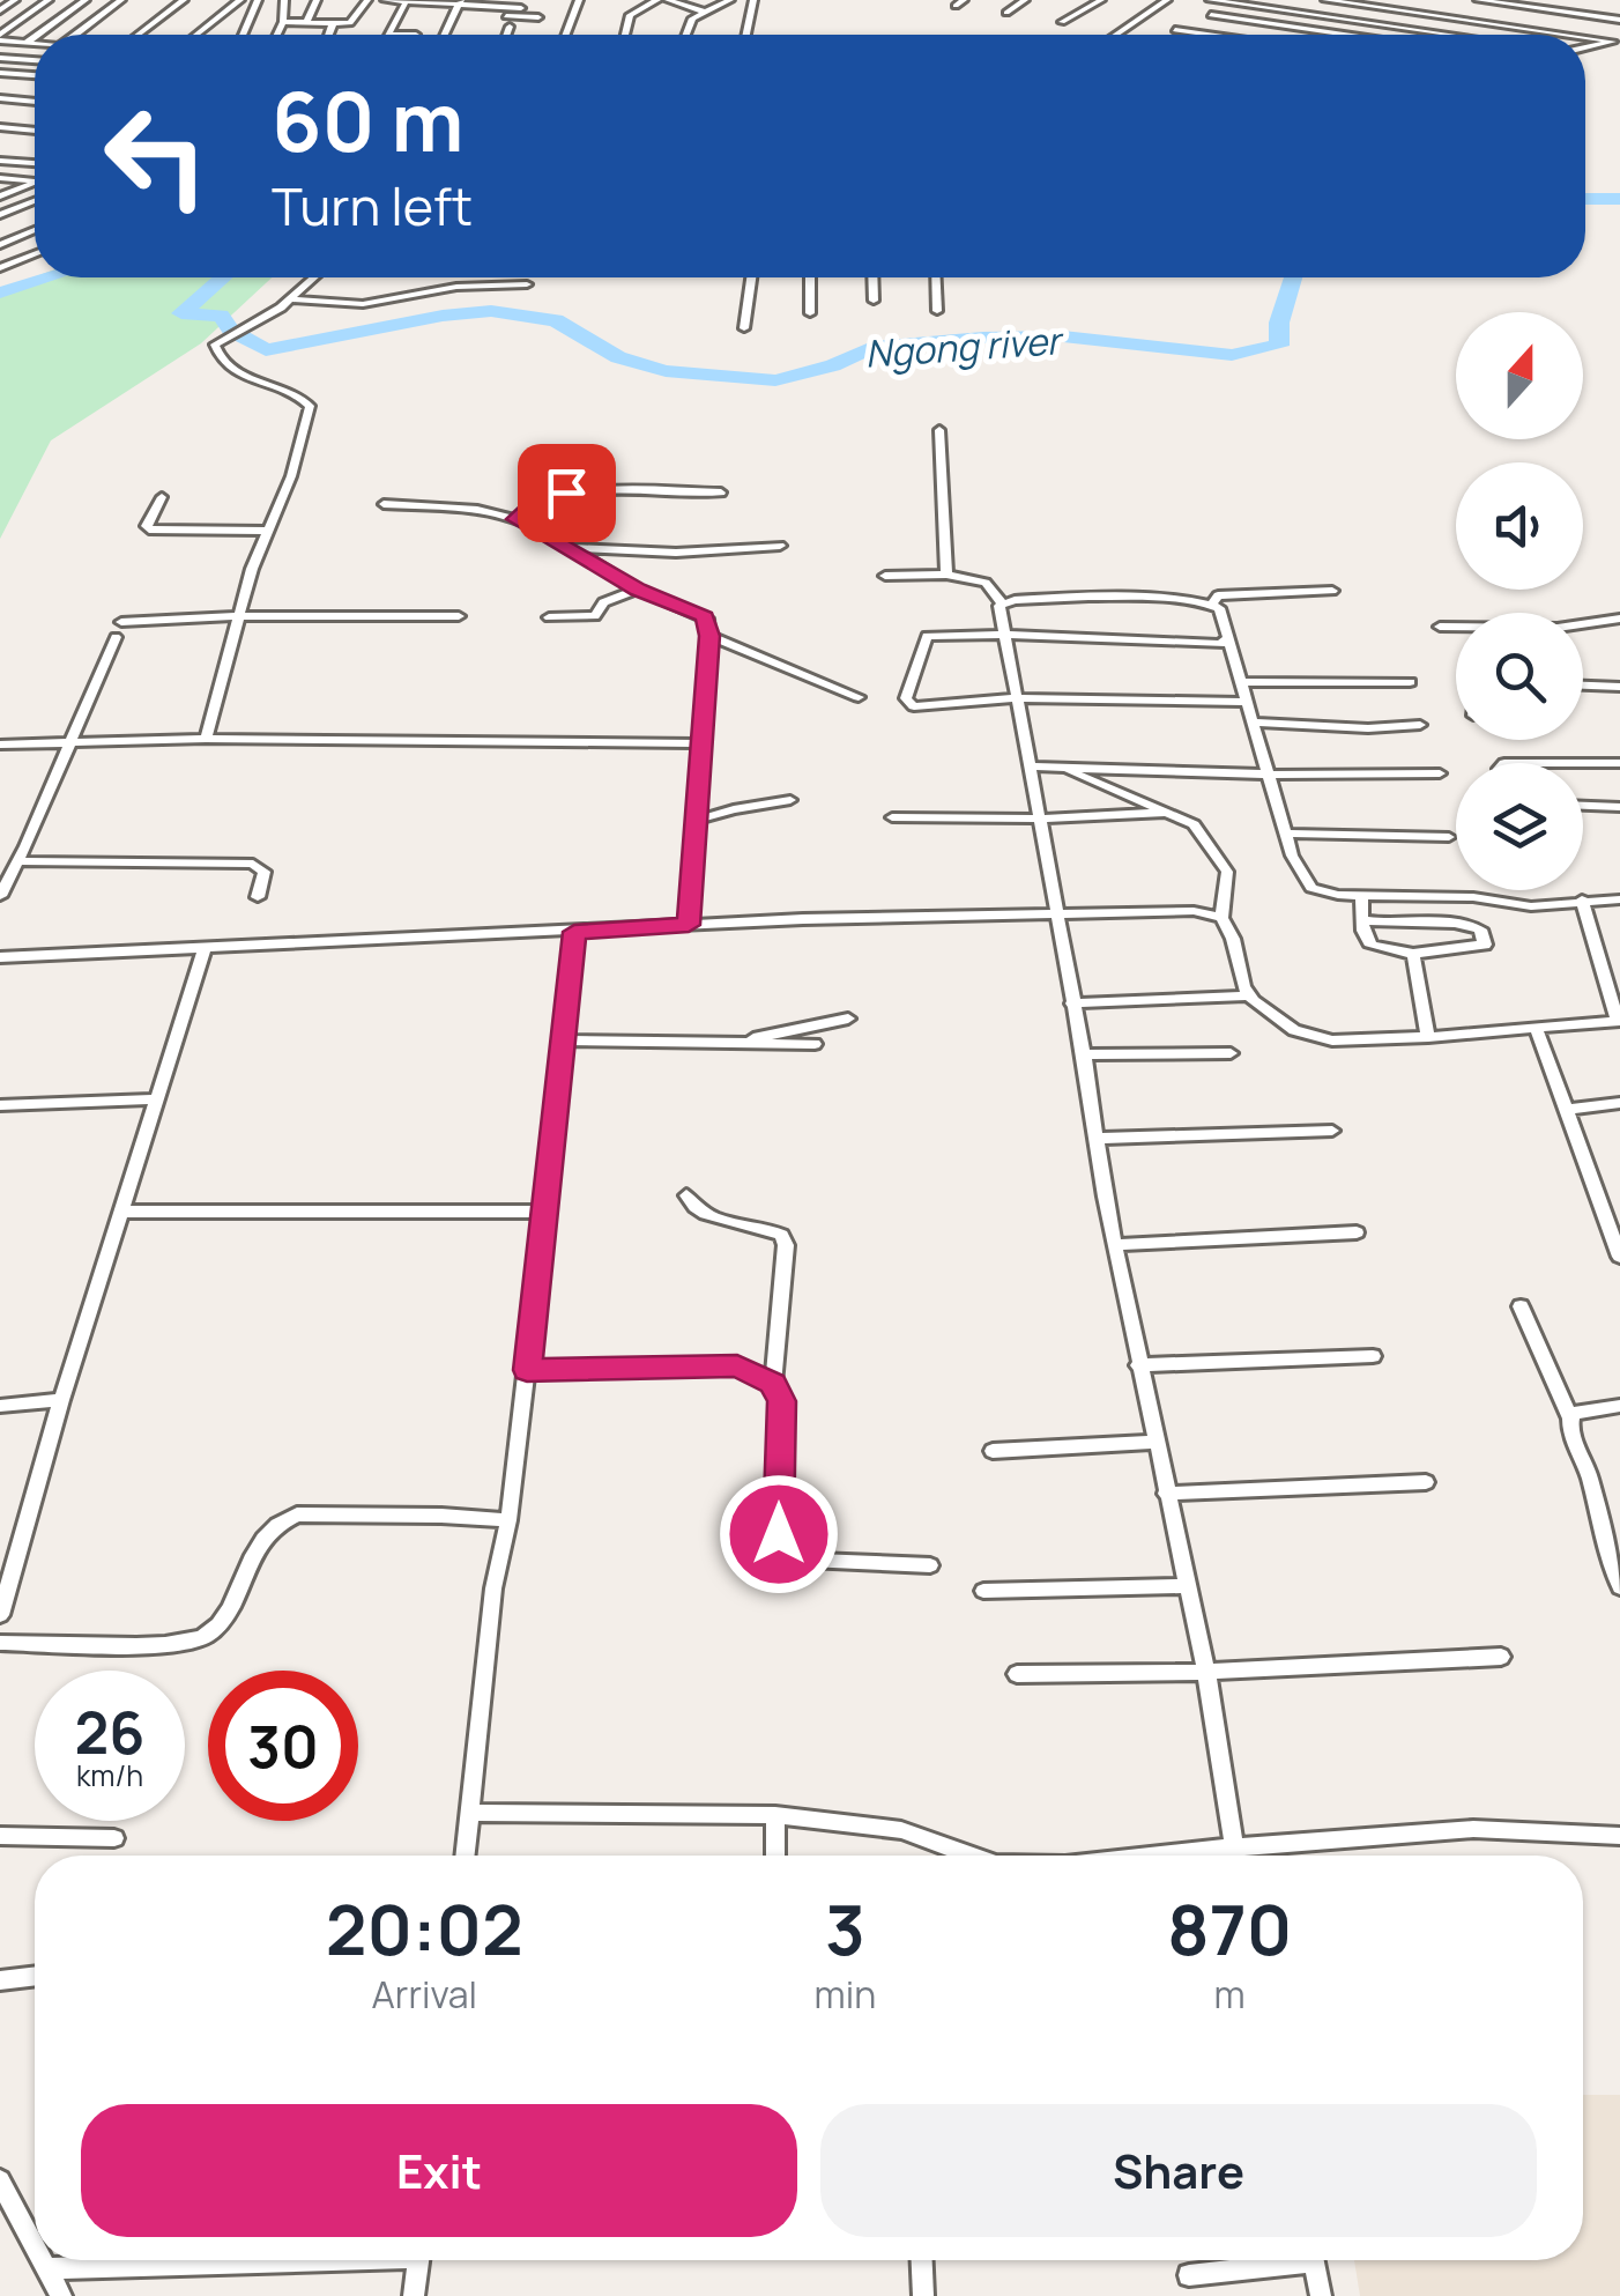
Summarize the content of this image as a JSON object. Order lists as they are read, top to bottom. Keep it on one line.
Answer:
{"water":["Ngong river"],"north":"top","page":{"turn":["60 m","Turn left"],"speed":"26 km/h","limit":"30","eta":["20:02","Arrival","3","min","870","m"],"buttons":["Exit","Share"]}}
